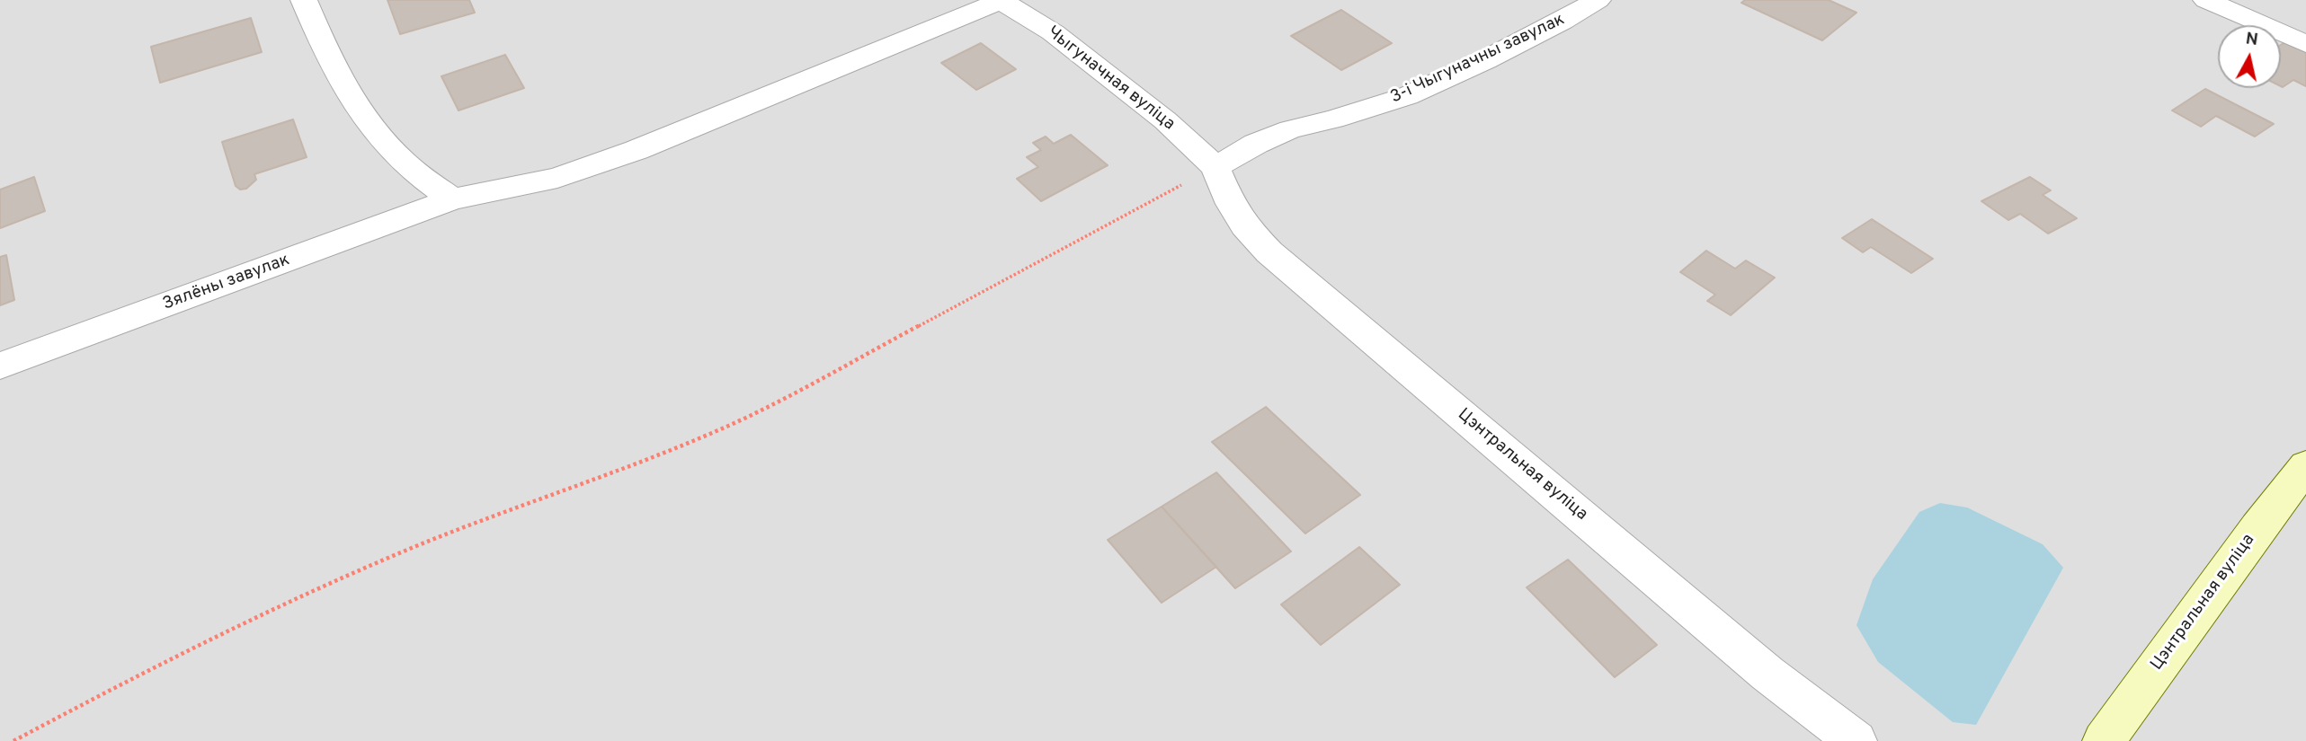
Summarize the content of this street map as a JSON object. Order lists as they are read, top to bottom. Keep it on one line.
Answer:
{"streets":{"street":["3-і Чыгуначны завулак","Чыгуначная вуліца","Зялёны завулак","Цэнтральная вуліца"]},"crossings":[["3-і Чыгуначны завулак","Чыгуначная вуліца"],["3-і Чыгуначны завулак","Цэнтральная вуліца"],["Чыгуначная вуліца","Зялёны завулак"],["Чыгуначная вуліца","Цэнтральная вуліца"]],"north":"top"}
